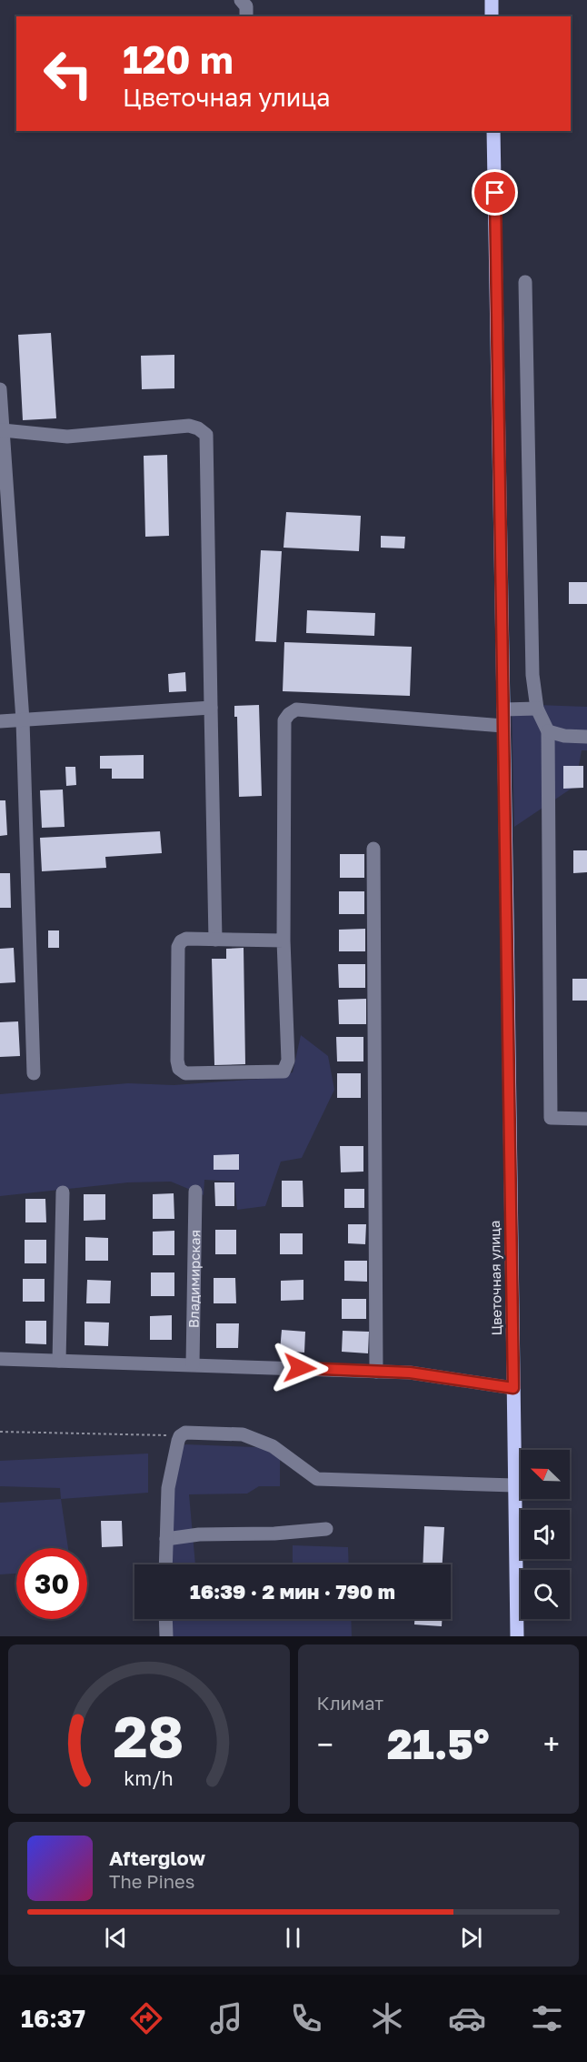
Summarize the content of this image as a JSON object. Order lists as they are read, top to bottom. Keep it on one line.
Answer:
{"streets":{"main road":["Цветочная улица"],"street":["Владимирская"]},"north":"top left","page":{"turn":["120 m","Цветочная улица"],"limit":"30","trip":"16:39 · 2 мин · 790 m","tile":"Климат","heat":["−","21.5°","+"],"song":["Afterglow","The Pines"],"tabs":"16:37","gauge":["28","km/h"]}}
